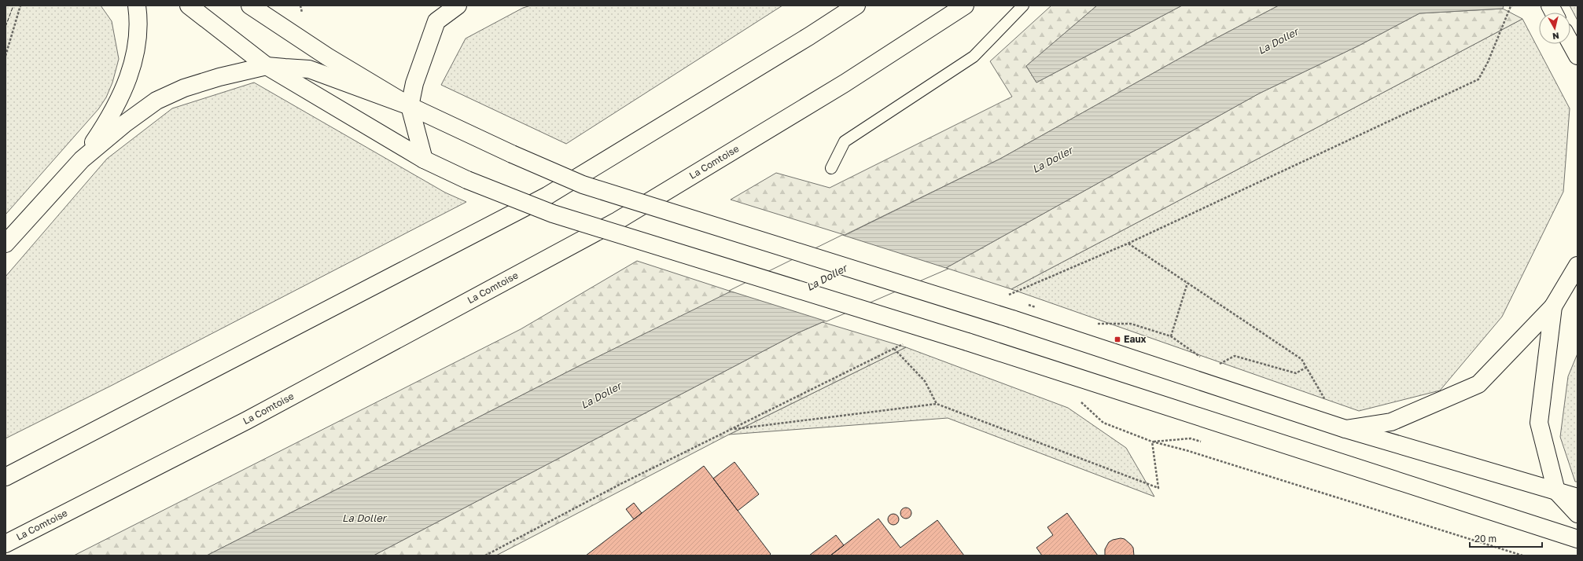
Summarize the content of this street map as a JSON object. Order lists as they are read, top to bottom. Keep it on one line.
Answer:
{"streets":{"main road":["La Comtoise"]},"water":["La Doller"],"places":{"transit":["Eaux"]},"scale_bar":"20 m","north":"bottom"}
